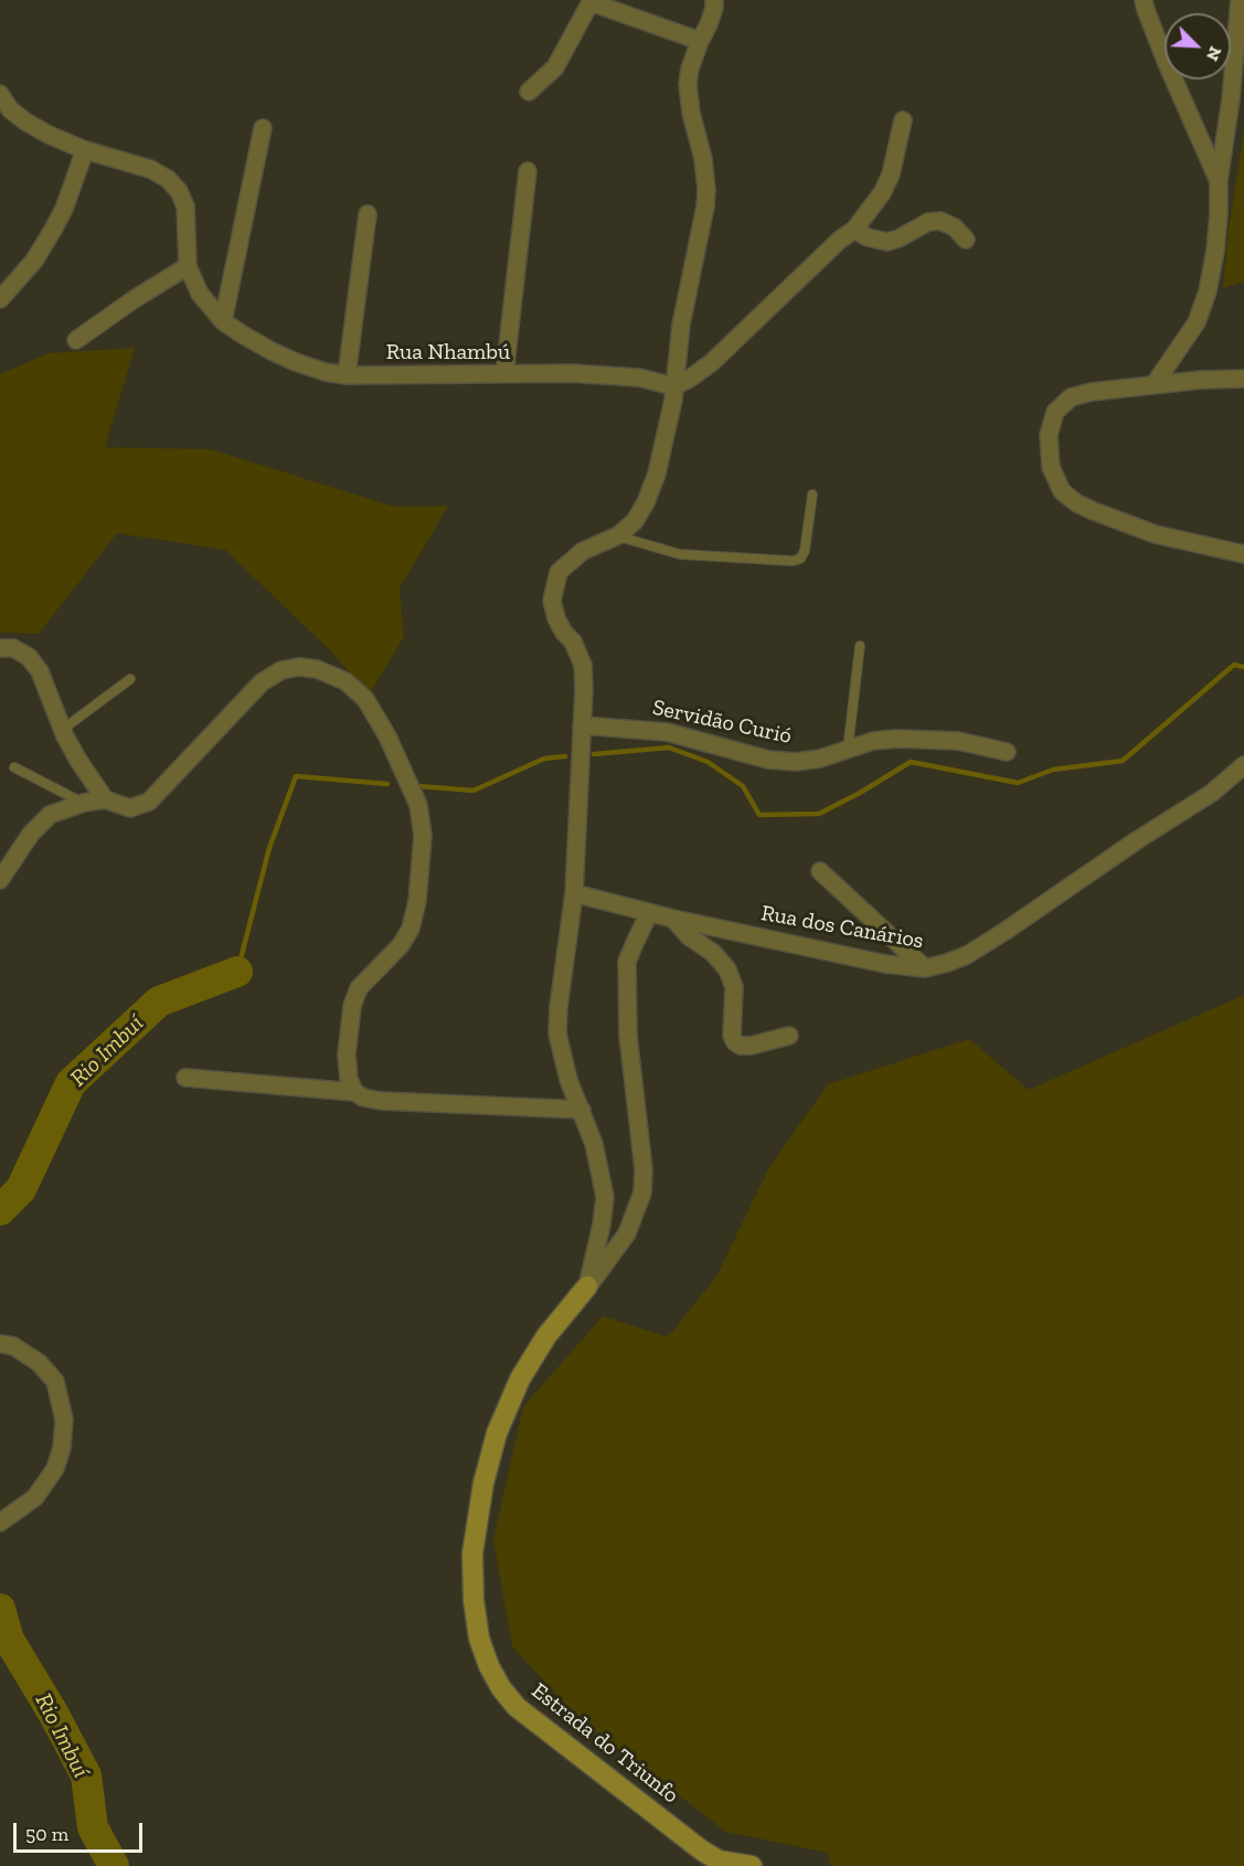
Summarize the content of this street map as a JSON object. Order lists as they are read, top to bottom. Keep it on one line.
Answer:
{"streets":{"street":["Rua Nhambú","Servidão Curió","Rua dos Canários","Estrada do Triunfo"]},"water":["Rio Imbuí"],"scale_bar":"50 m","north":"bottom right"}
